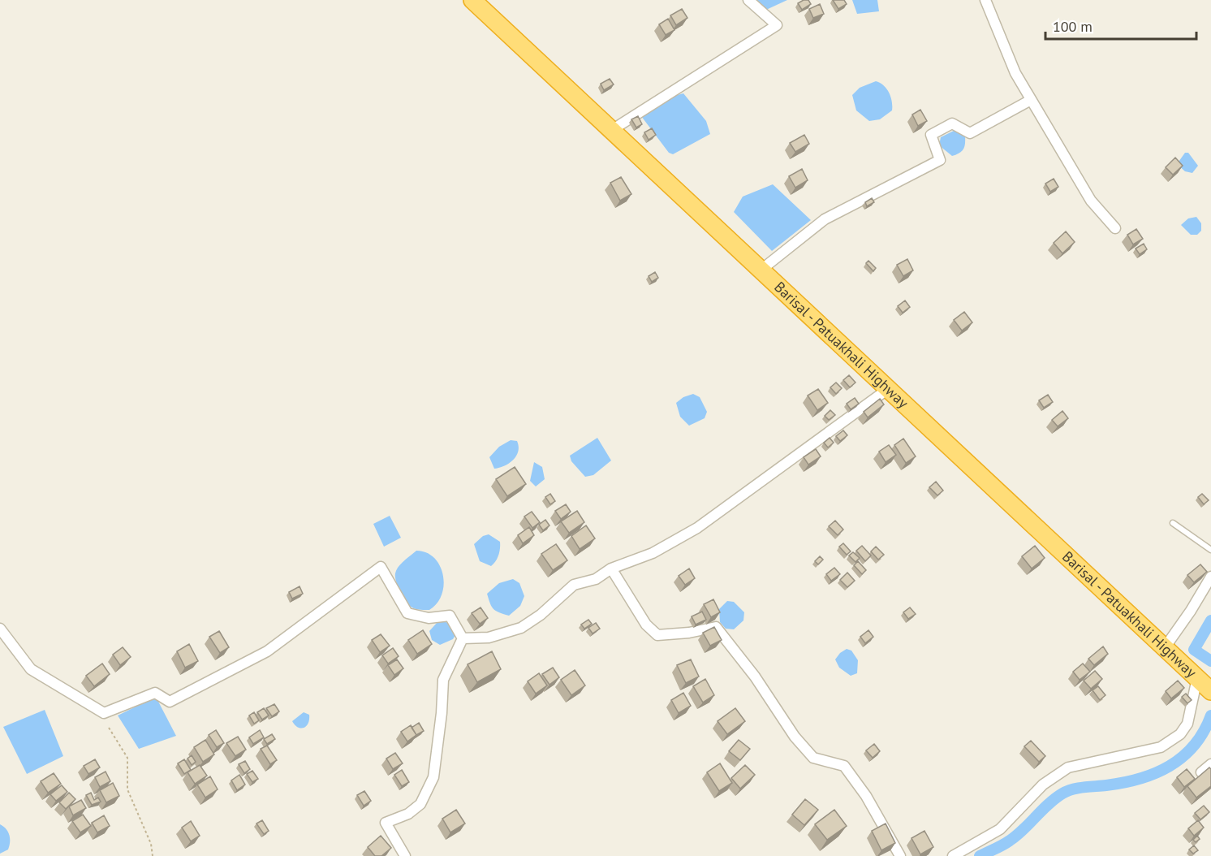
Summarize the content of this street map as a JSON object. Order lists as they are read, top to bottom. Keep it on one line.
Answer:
{"streets":{"highway":["Barisal - Patuakhali Highway"]},"scale_bar":"100 m"}
